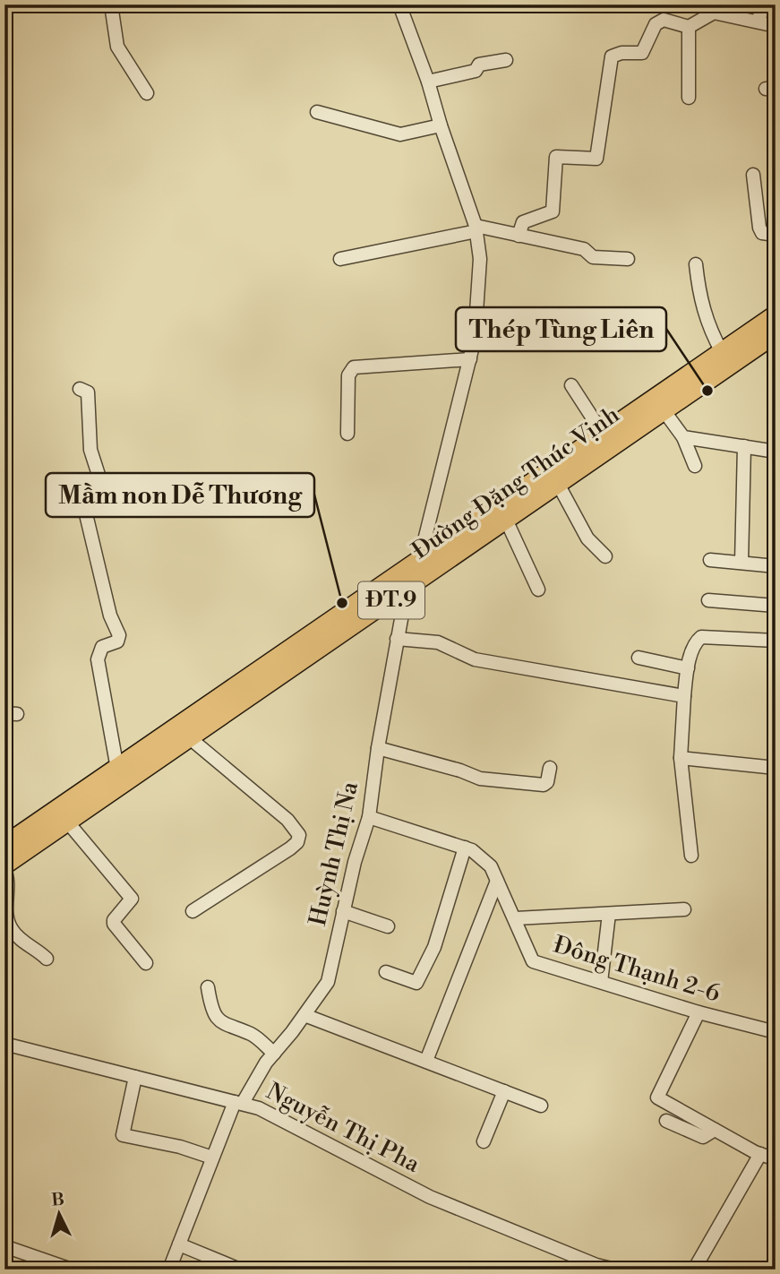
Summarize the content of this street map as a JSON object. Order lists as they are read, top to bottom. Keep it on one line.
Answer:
{"streets":{"main road":["Đường Đặng Thúc Vịnh","ĐT.9"],"street":["Huỳnh Thị Na","Đông Thạnh 2-6","Nguyễn Thị Pha"]},"crossings":[["Đường Đặng Thúc Vịnh","Huỳnh Thị Na"],["Huỳnh Thị Na","Đông Thạnh 2-6"],["Huỳnh Thị Na","Nguyễn Thị Pha"]],"places":["Thép Tùng Liên","Mầm non Dễ Thương"],"north":"top"}
